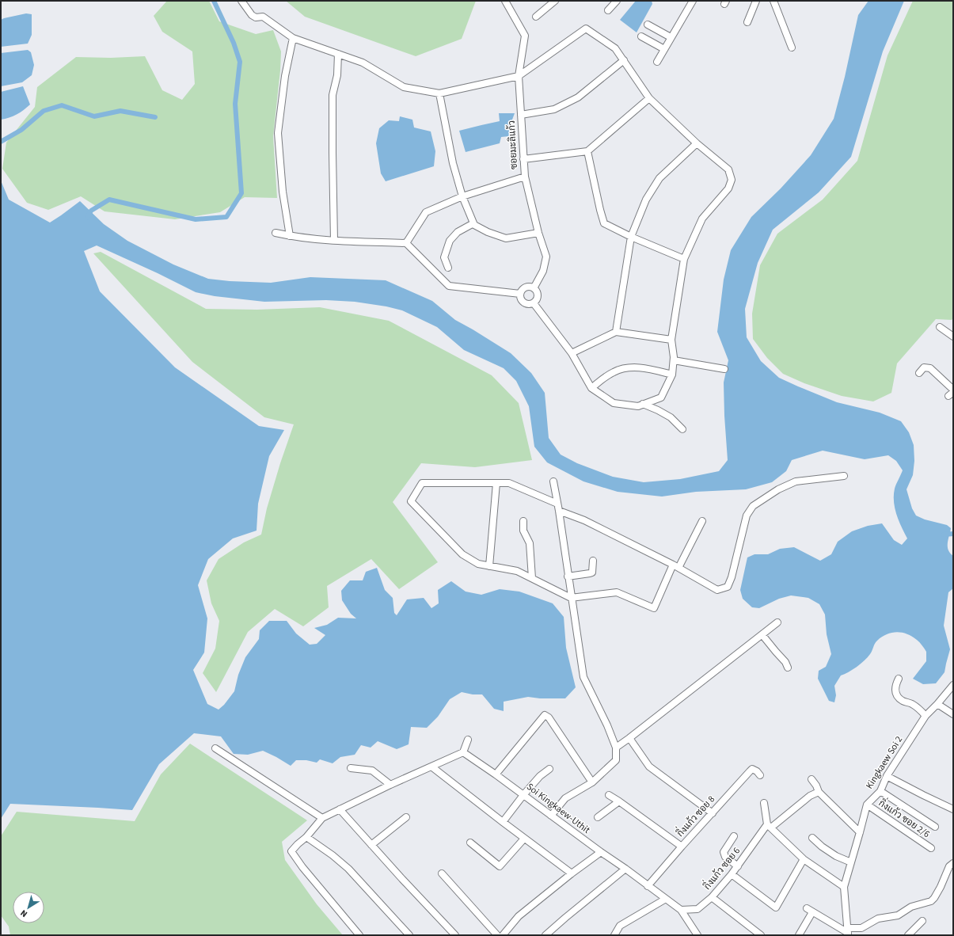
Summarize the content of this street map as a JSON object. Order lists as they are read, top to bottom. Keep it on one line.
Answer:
{"streets":{"street":["ซอยมะลิแก้ว","Kingkaew Soi 2","Soi Kingkaew-Uthit","กิ่งแก้ว ซอย 8","กิ่งแก้ว ซอย 2/6","กิ่งแก้ว ซอย 6"]},"crossings":[["Kingkaew Soi 2","กิ่งแก้ว ซอย 2/6"],["Soi Kingkaew-Uthit","กิ่งแก้ว ซอย 8"],["Soi Kingkaew-Uthit","กิ่งแก้ว ซอย 6"]],"north":"bottom left"}
